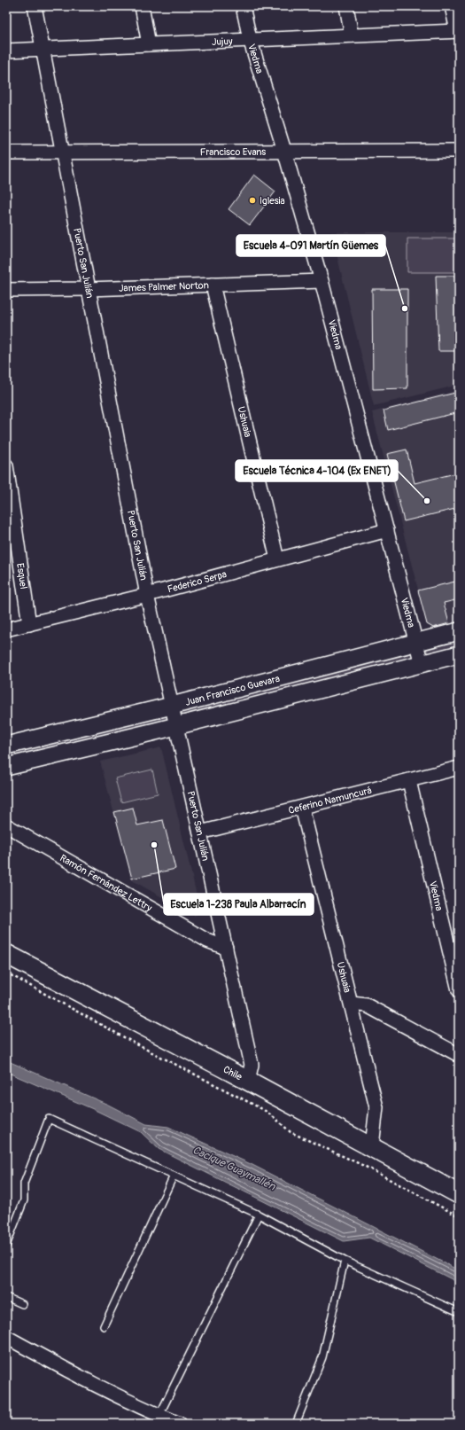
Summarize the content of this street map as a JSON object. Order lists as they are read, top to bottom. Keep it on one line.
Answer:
{"streets":{"main road":["Chile"],"street":["Jujuy","Viedma","Francisco Evans","Puerto San Julián","James Palmer Norton","Ushuaia","Esquel","Federico Serpa","Juan Francisco Guevara","Ceferino Namuncurá","Ramón Fernández Lettry"]},"crossings":[["Jujuy","Viedma"],["Jujuy","Puerto San Julián"],["Viedma","Francisco Evans"],["Viedma","James Palmer Norton"],["Viedma","Federico Serpa"],["Viedma","Juan Francisco Guevara"],["Viedma","Ceferino Namuncurá"],["Francisco Evans","Puerto San Julián"],["Puerto San Julián","James Palmer Norton"],["Puerto San Julián","Federico Serpa"],["Puerto San Julián","Juan Francisco Guevara"],["Puerto San Julián","Ceferino Namuncurá"],["Puerto San Julián","Ramón Fernández Lettry"],["Puerto San Julián","Chile"],["James Palmer Norton","Ushuaia"],["Ushuaia","Federico Serpa"],["Ushuaia","Ceferino Namuncurá"],["Ushuaia","Chile"],["Esquel","Federico Serpa"]],"water":["Cacique Guaymallén"],"places":["Iglesia","Escuela 4-091 Martín Güemes","Escuela Técnica 4-104 (Ex ENET)","Escuela 1-238 Paula Albarracín"]}
